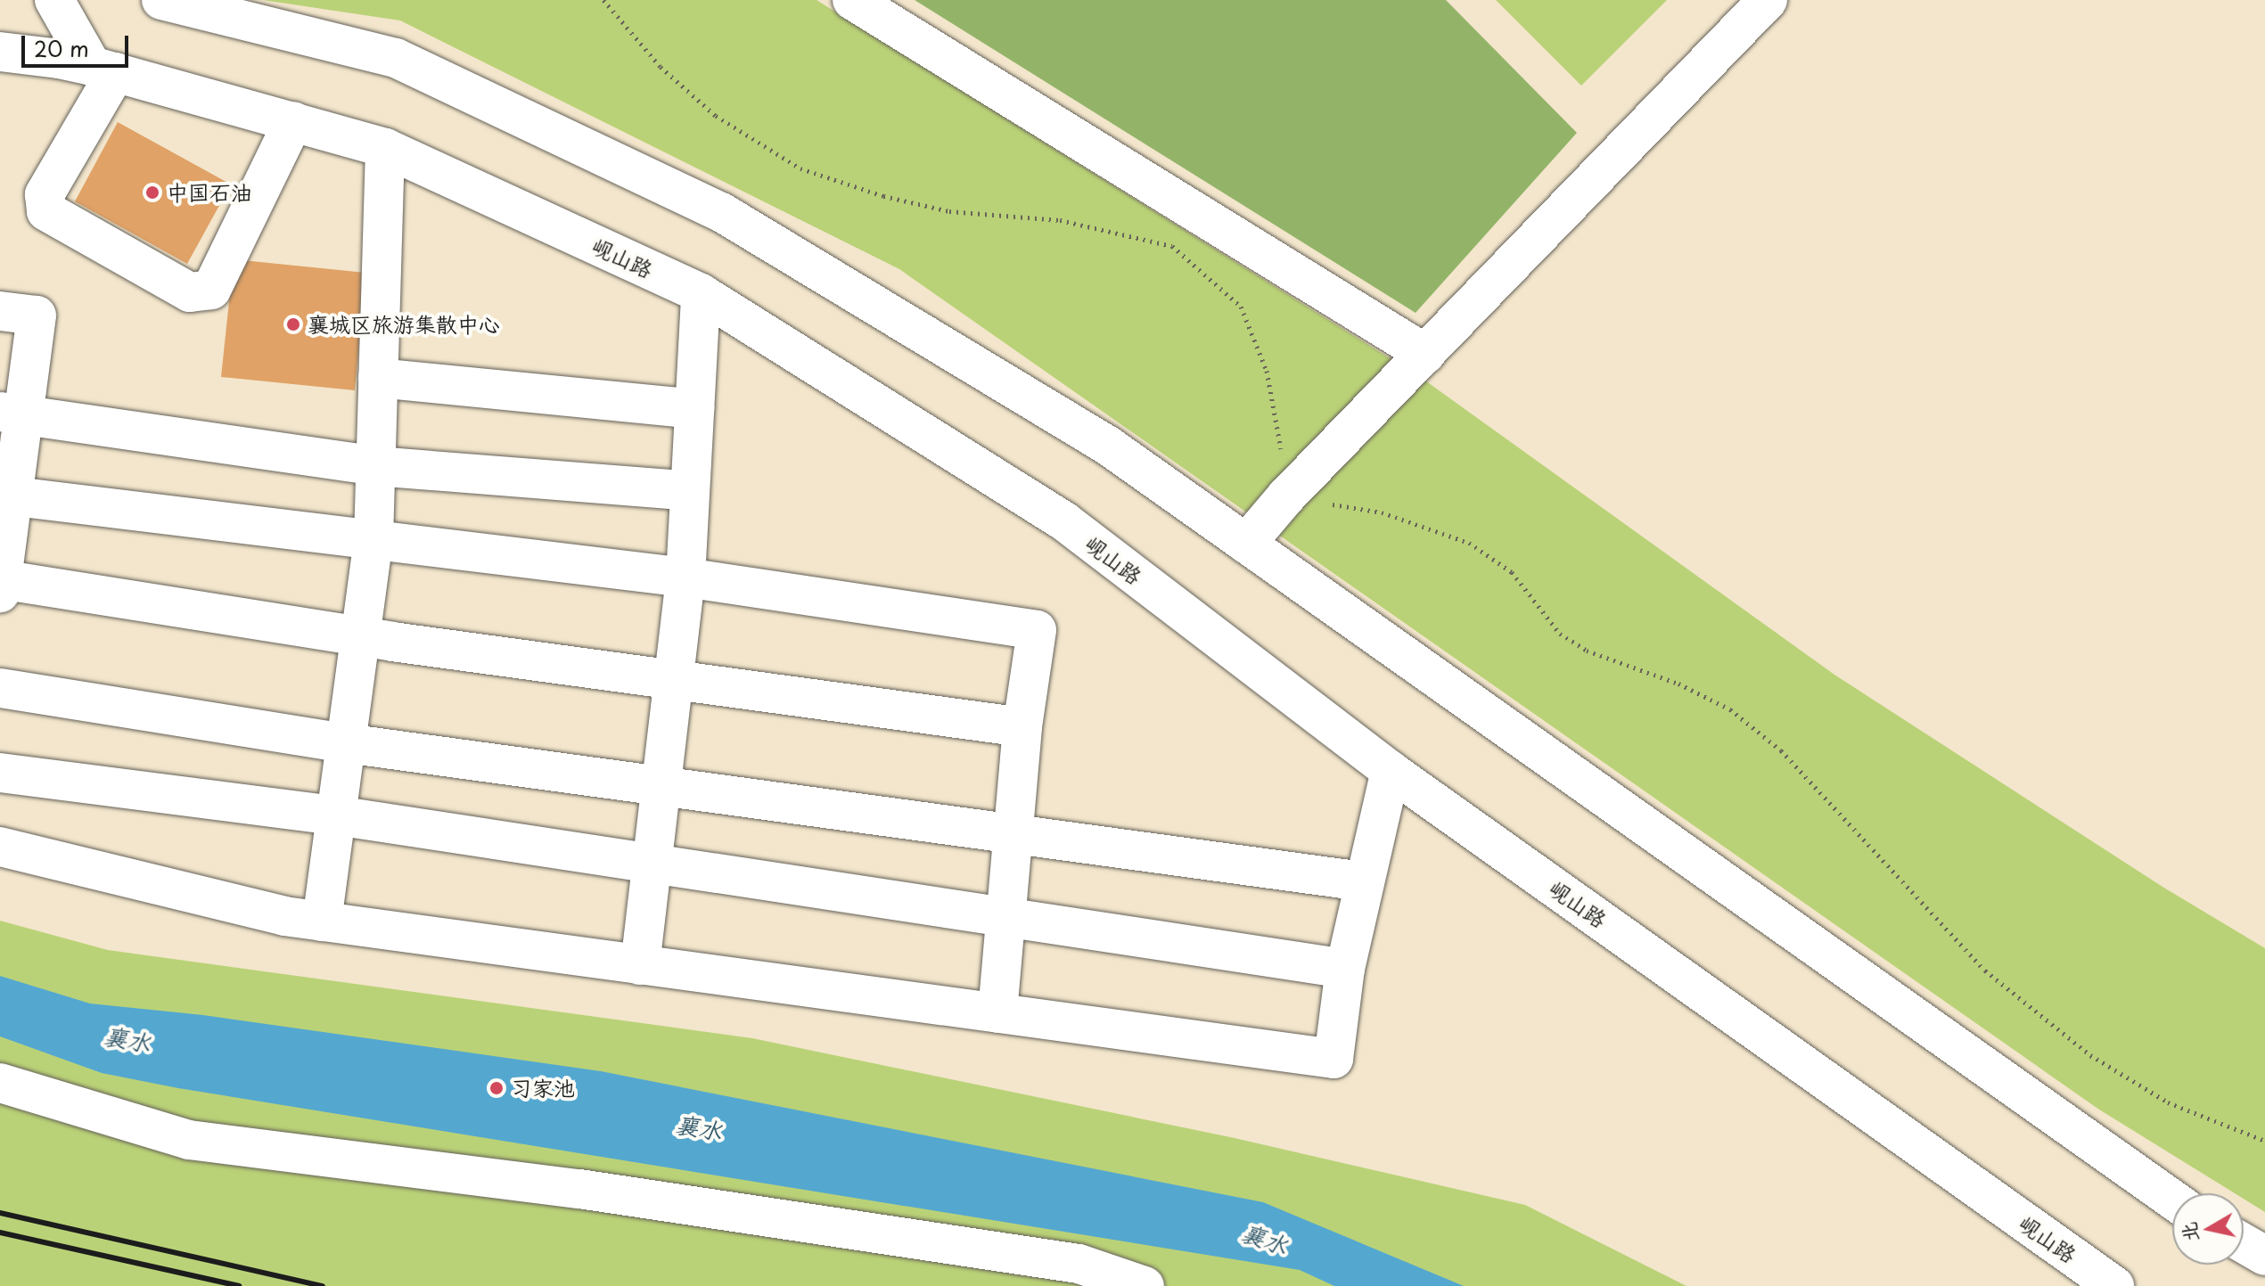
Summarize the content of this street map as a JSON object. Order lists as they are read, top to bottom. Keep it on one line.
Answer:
{"streets":{"main road":["岘山路"]},"water":["襄水"],"places":["中国石油","襄城区旅游集散中心","习家池"],"scale_bar":"20 m","north":"left"}
